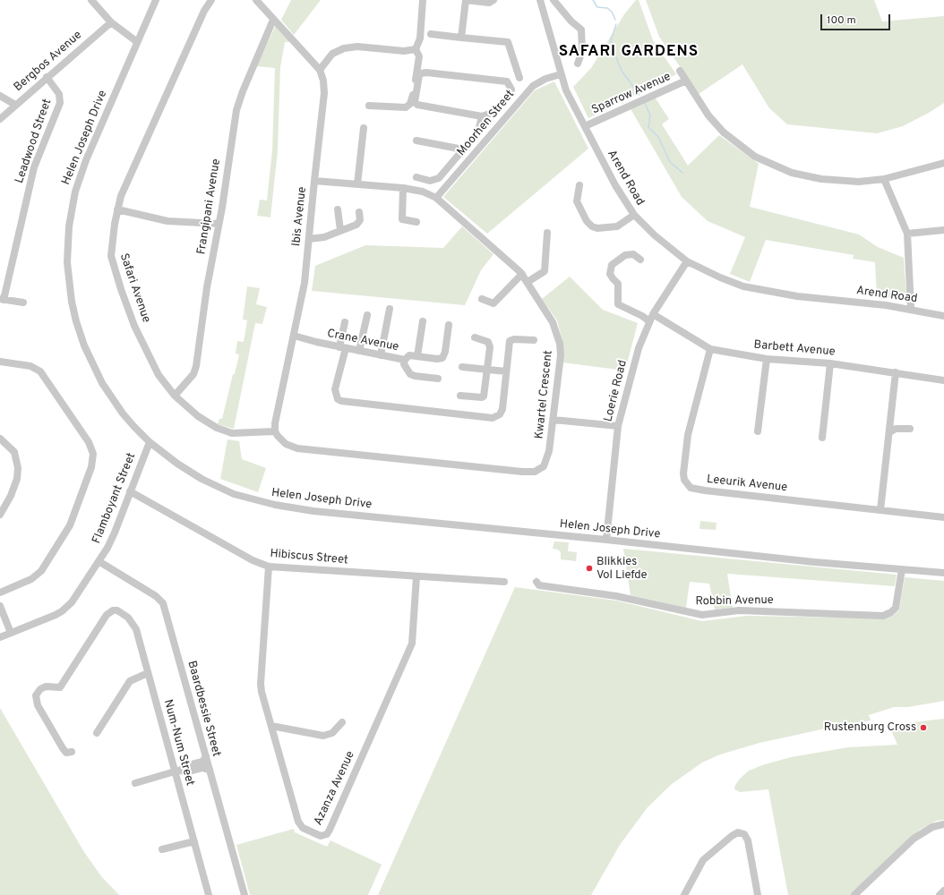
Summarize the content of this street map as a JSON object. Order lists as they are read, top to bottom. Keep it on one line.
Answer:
{"streets":{"street":["Bergbos Avenue","Sparrow Avenue","Moorhen Street","Helen Joseph Drive","Leadwood Street","Arend Road","Frangipani Avenue","Ibis Avenue","Safari Avenue","Crane Avenue","Barbett Avenue","Loerie Road","Kwartel Crescent","Leeurik Avenue","Flamboyant Street","Hibiscus Street","Robbin Avenue","Baardbessie Street","Num-Num Street","Azanza Avenue"]},"crossings":[["Bergbos Avenue","Leadwood Street"],["Sparrow Avenue","Arend Road"],["Moorhen Street","Arend Road"],["Moorhen Street","Kwartel Crescent"],["Helen Joseph Drive","Loerie Road"],["Helen Joseph Drive","Flamboyant Street"],["Helen Joseph Drive","Robbin Avenue"],["Arend Road","Loerie Road"],["Frangipani Avenue","Ibis Avenue"],["Frangipani Avenue","Safari Avenue"],["Ibis Avenue","Safari Avenue"],["Ibis Avenue","Crane Avenue"],["Ibis Avenue","Kwartel Crescent"],["Safari Avenue","Kwartel Crescent"],["Barbett Avenue","Loerie Road"],["Barbett Avenue","Leeurik Avenue"],["Flamboyant Street","Hibiscus Street"],["Flamboyant Street","Baardbessie Street"],["Hibiscus Street","Azanza Avenue"]],"districts":["SAFARI GARDENS"],"places":["Blikkies Vol Liefde","Rustenburg Cross"],"scale_bar":"100 m"}
